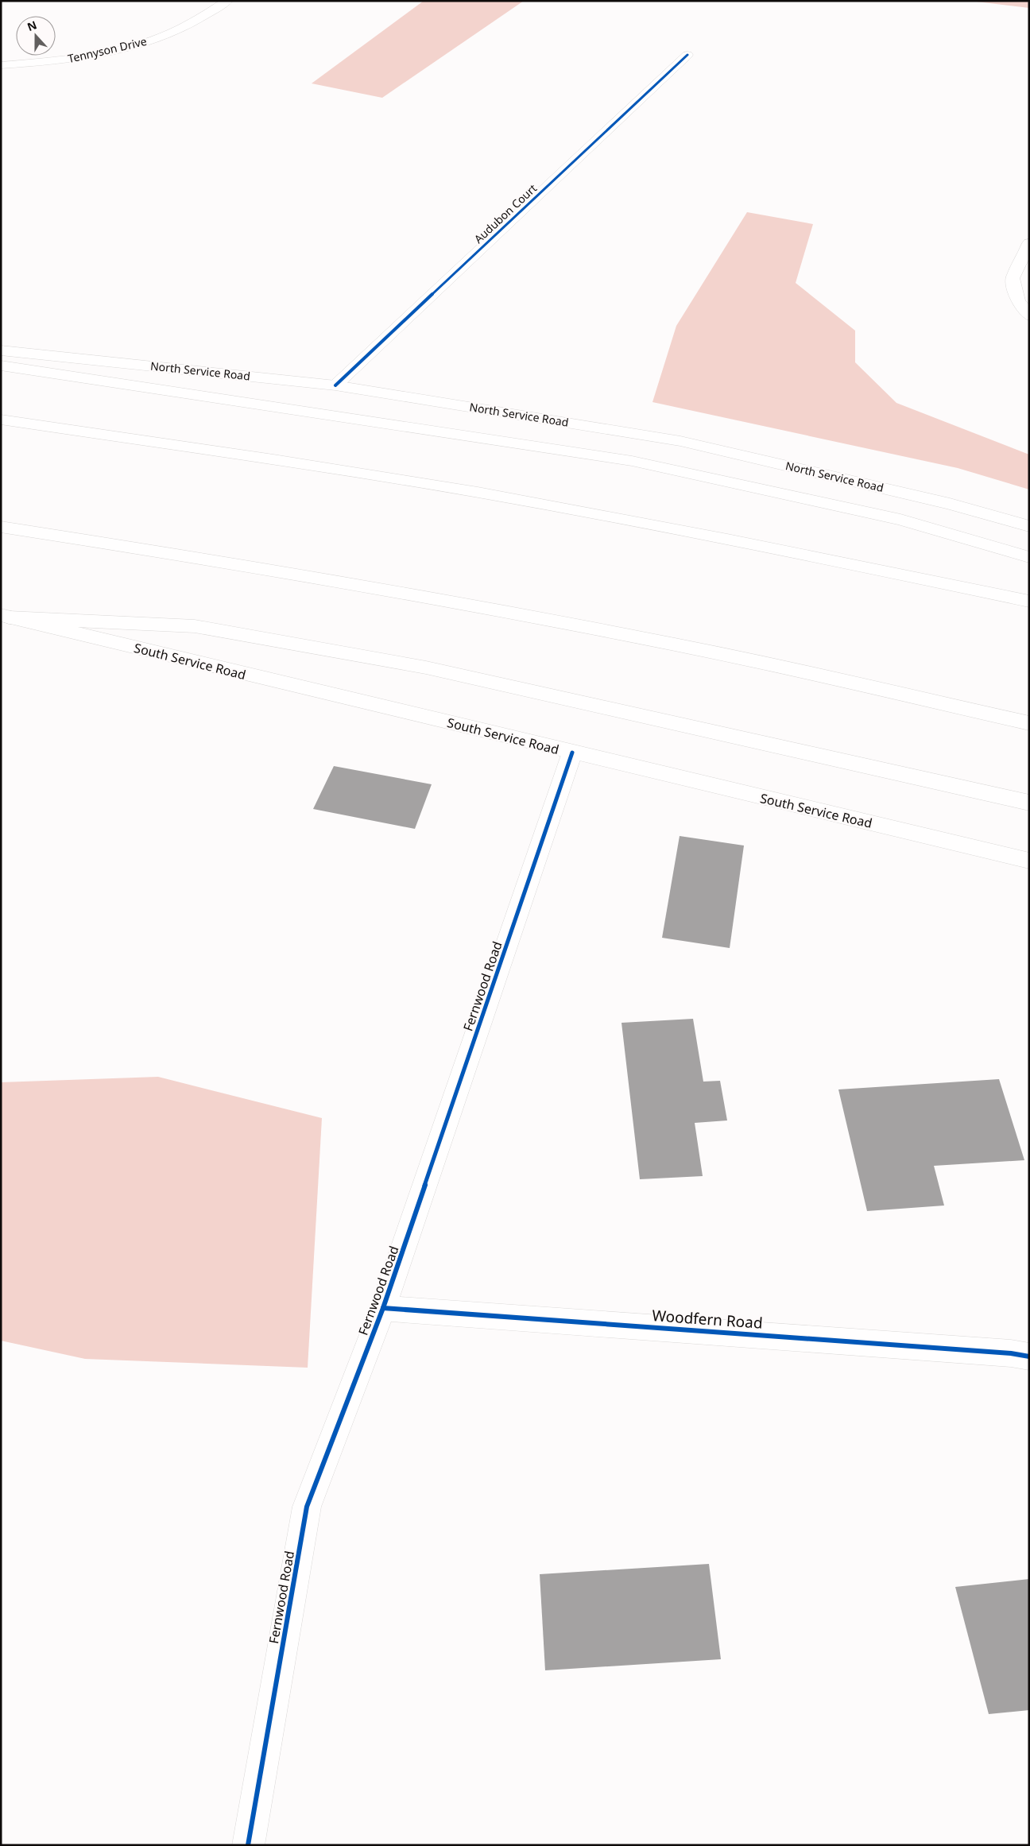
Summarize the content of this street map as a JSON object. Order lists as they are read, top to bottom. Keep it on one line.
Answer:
{"streets":{"main road":["Tennyson Drive","Audubon Court","North Service Road","South Service Road","Fernwood Road","Woodfern Road"]},"crossings":[["Audubon Court","North Service Road"],["South Service Road","Fernwood Road"],["Fernwood Road","Woodfern Road"]],"north":"top"}
